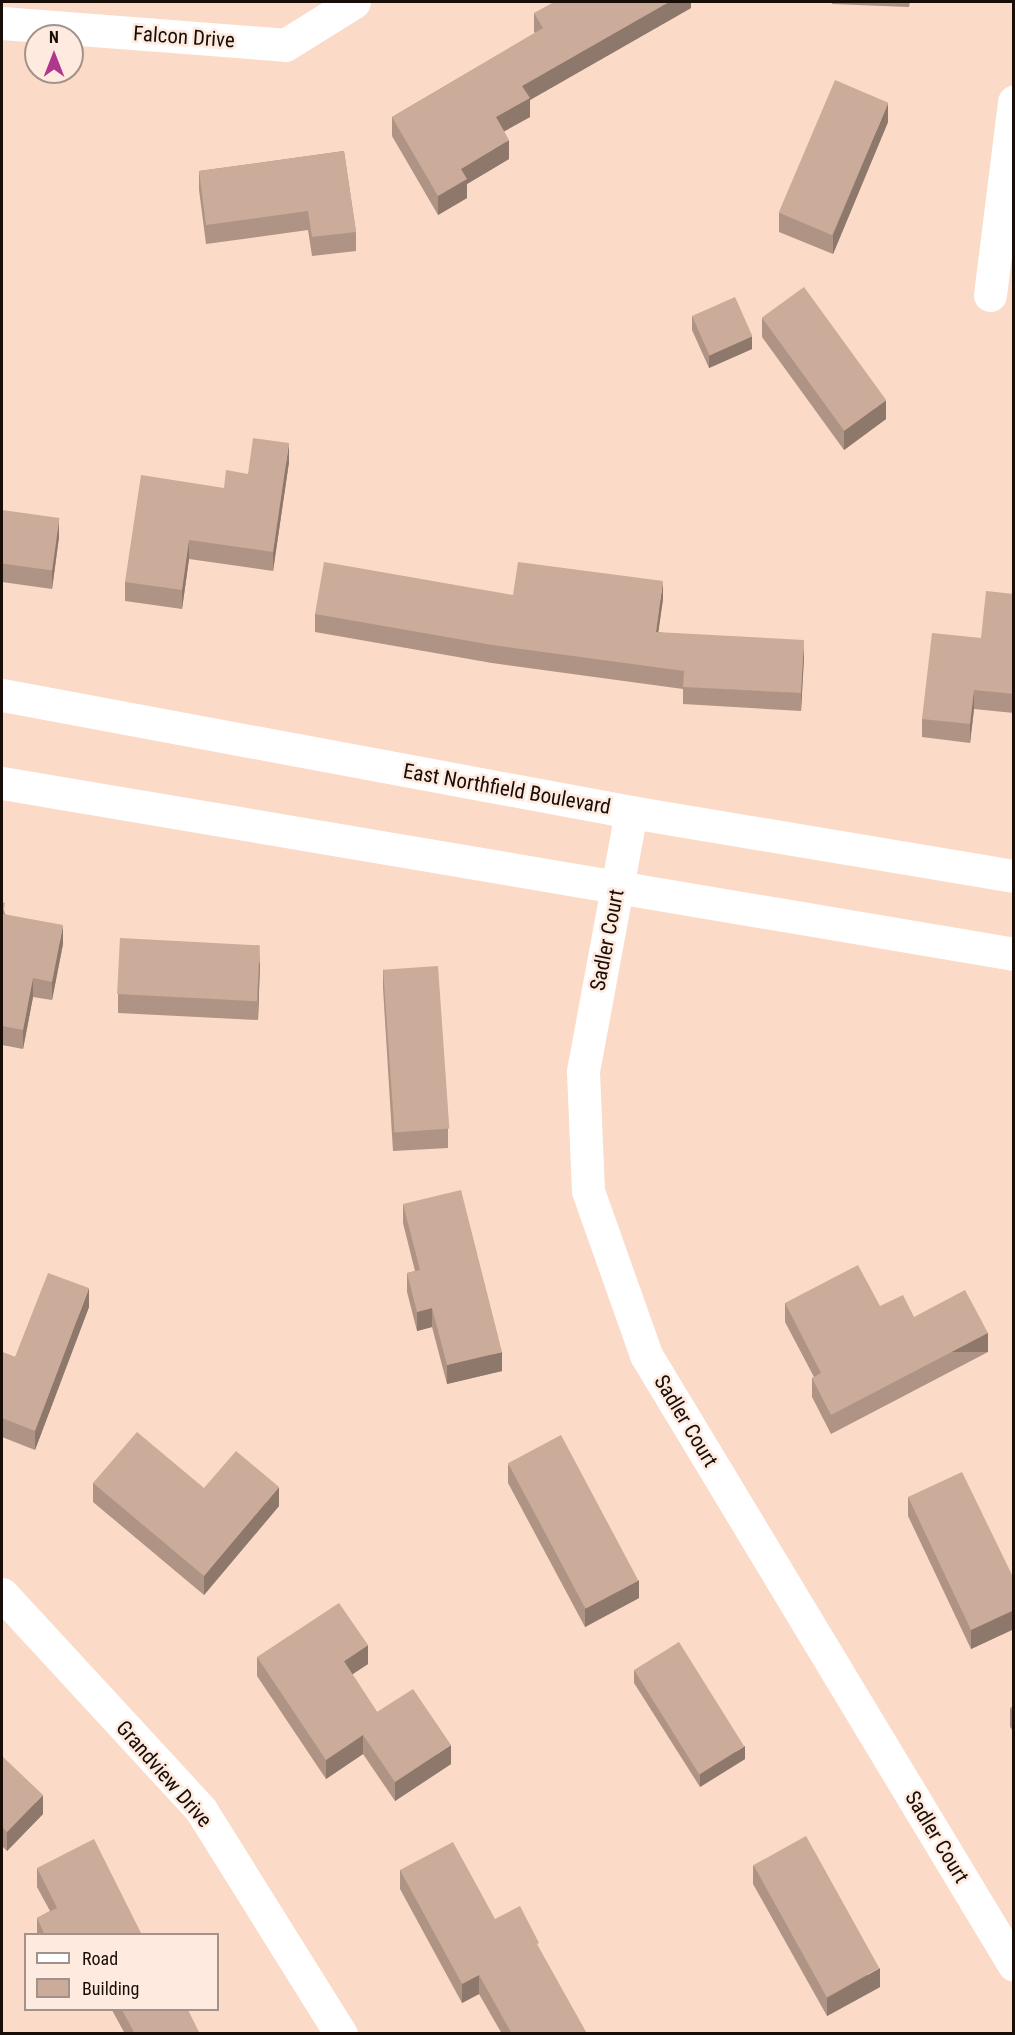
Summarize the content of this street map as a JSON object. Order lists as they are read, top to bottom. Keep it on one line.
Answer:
{"streets":{"street":["Falcon Drive","East Northfield Boulevard","Sadler Court","Grandview Drive"]},"crossings":[["East Northfield Boulevard","Sadler Court"]],"legend":["Road","Building"],"north":"top"}
